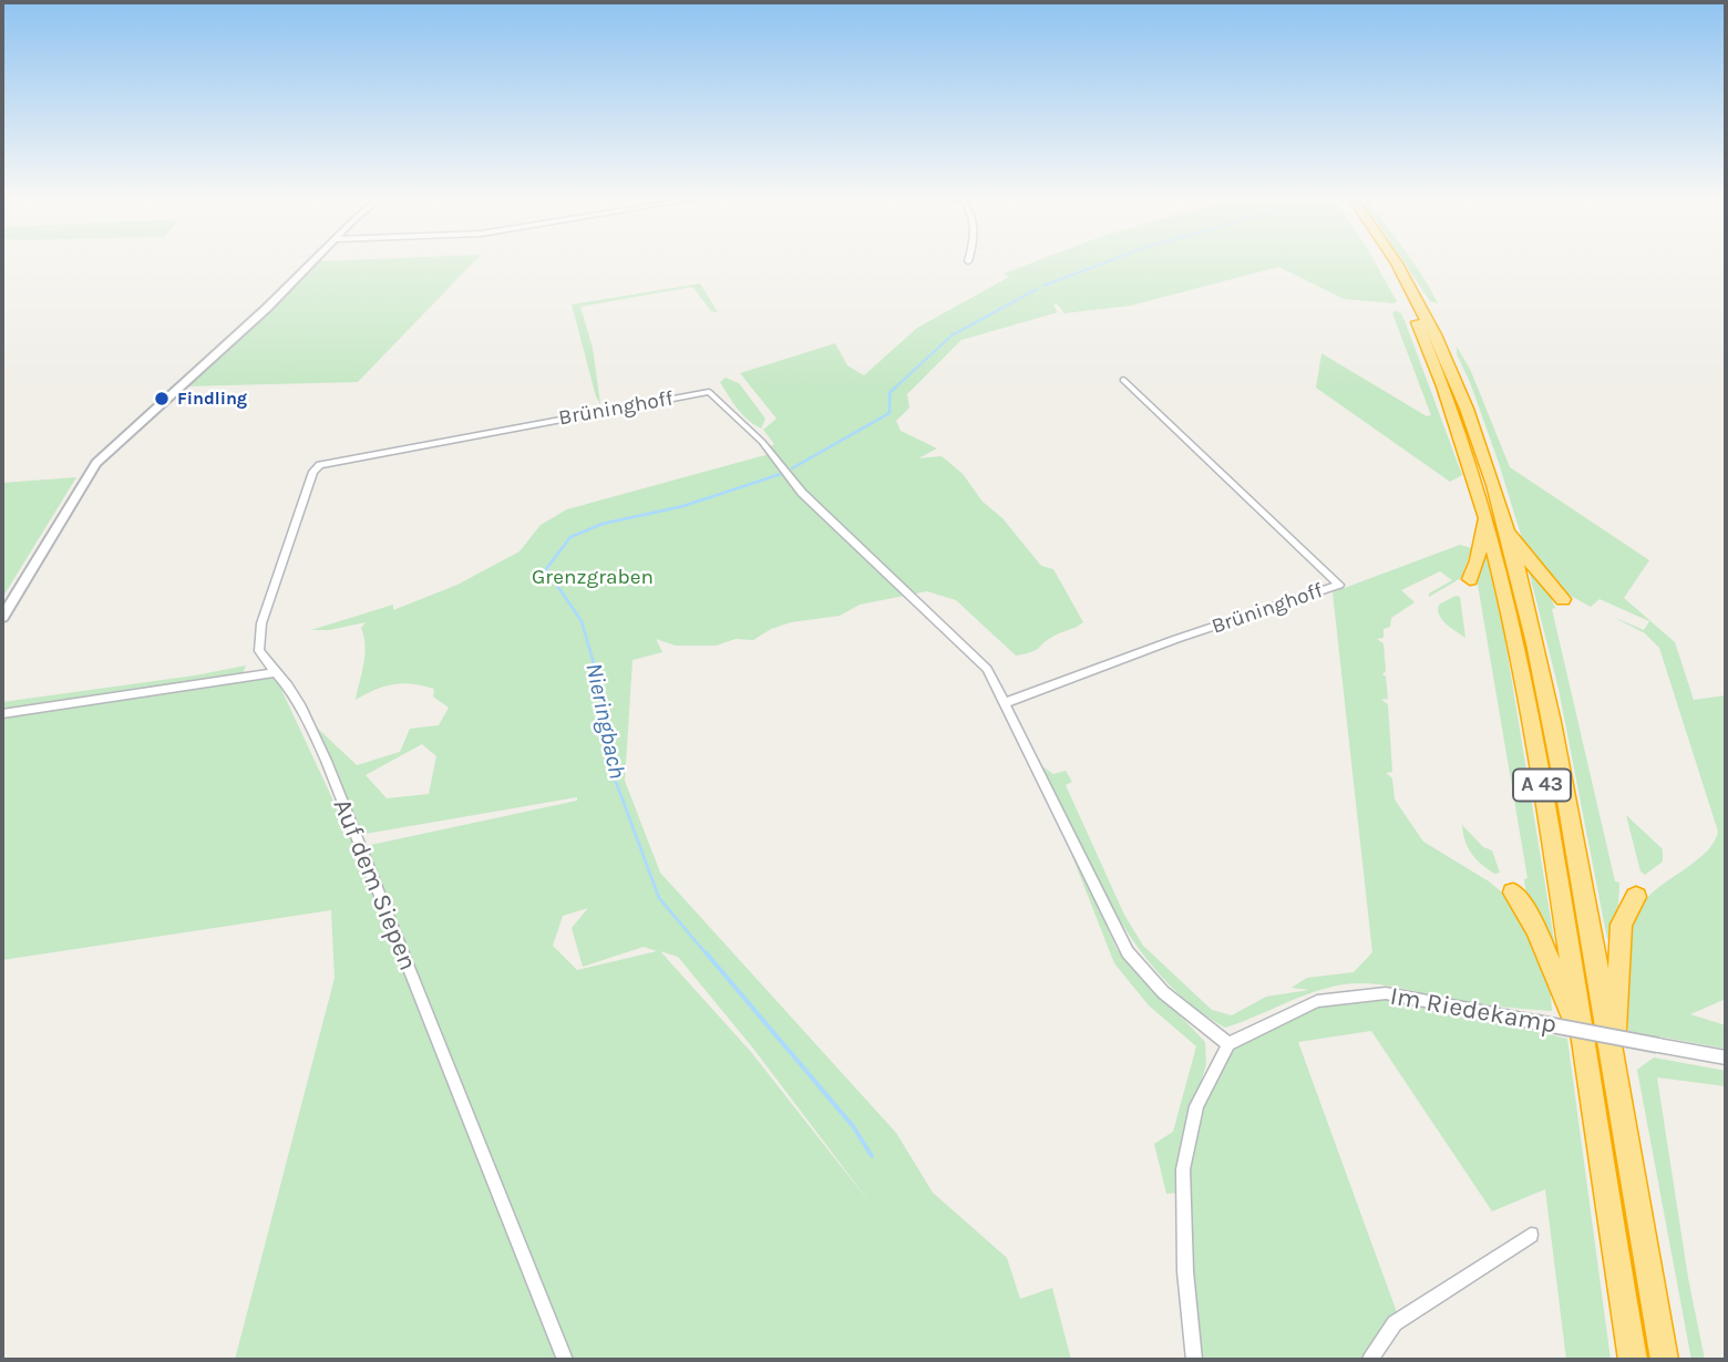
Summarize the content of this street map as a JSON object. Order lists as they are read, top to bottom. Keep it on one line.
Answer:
{"streets":{"highway":["A 43"],"street":["Brüninghoff","Auf dem Siepen","Im Riedekamp"]},"crossings":[["Brüninghoff","Auf dem Siepen"],["Brüninghoff","Im Riedekamp"]],"water":["Nieringbach"],"parks":["Grenzgraben"],"places":["Findling"]}
